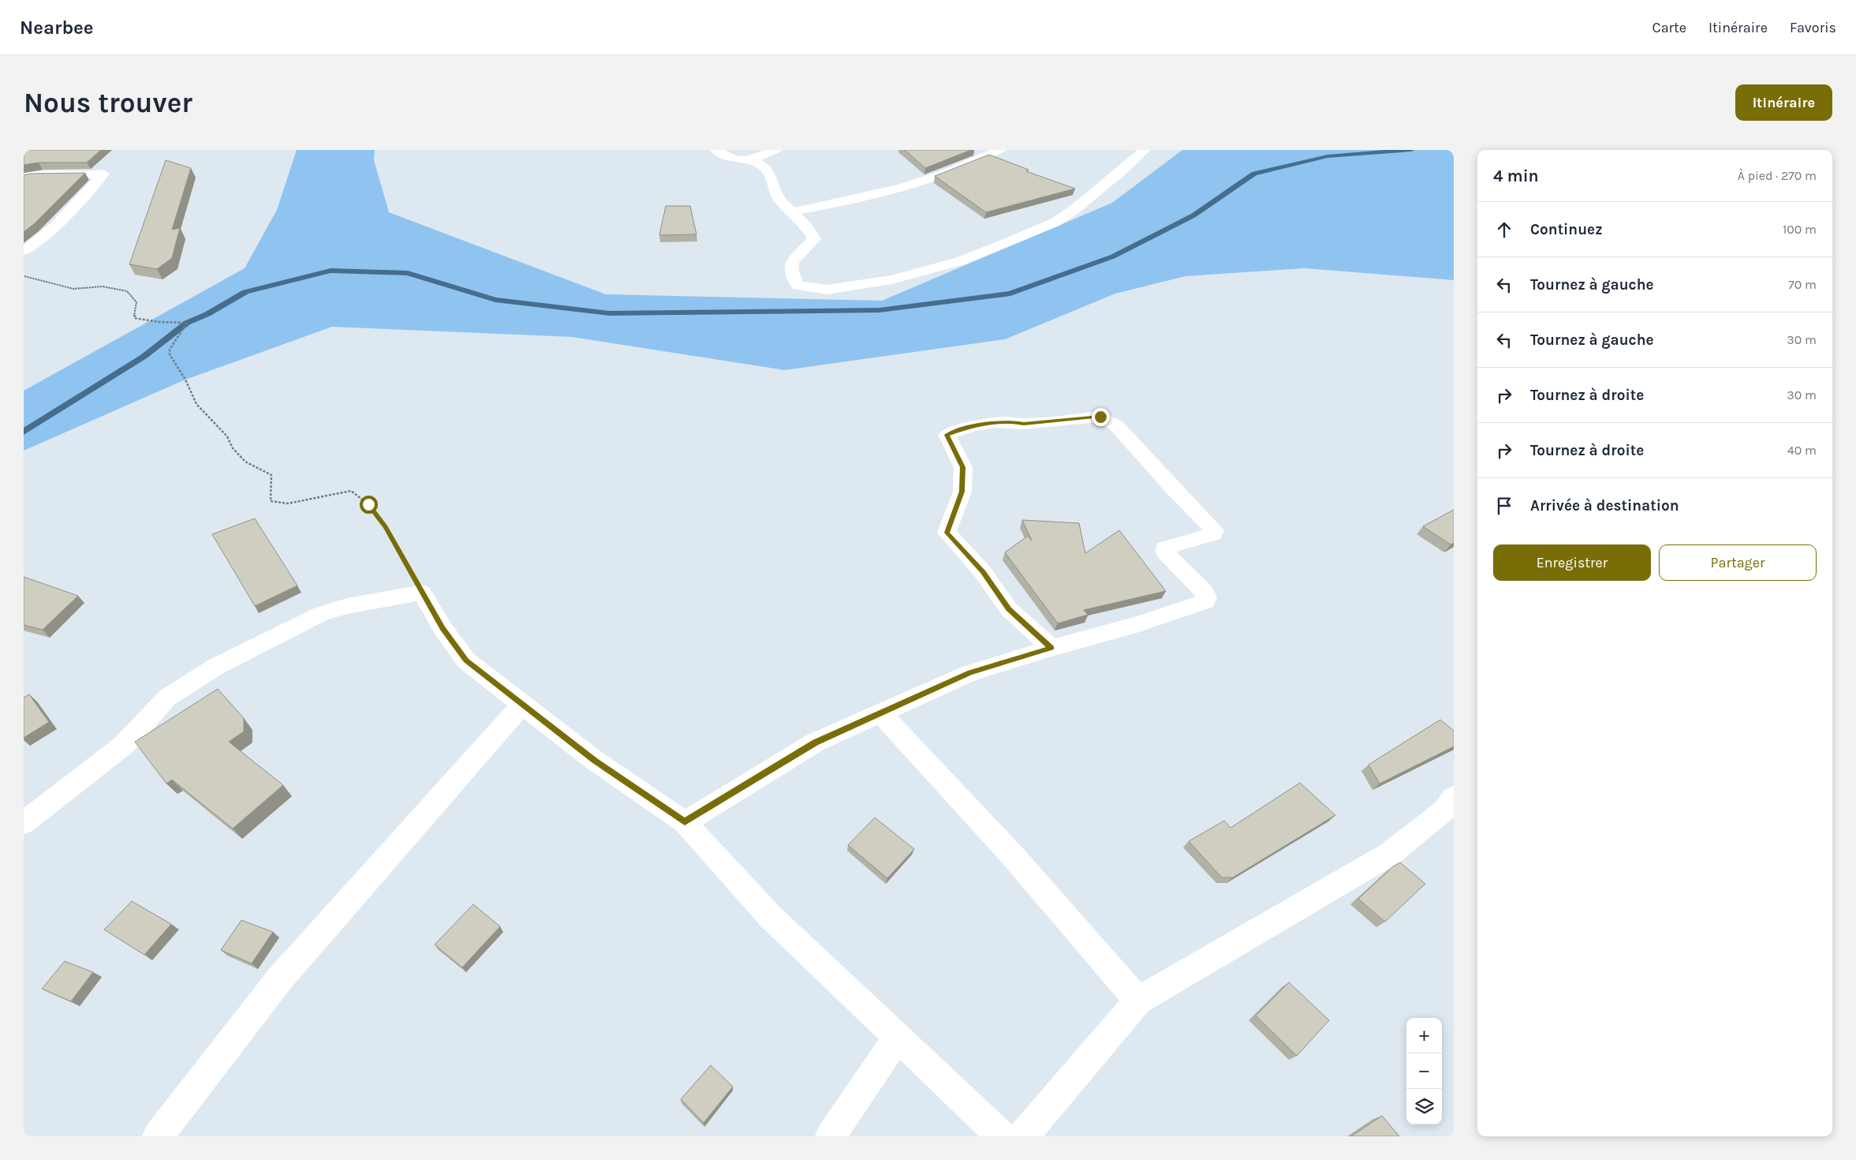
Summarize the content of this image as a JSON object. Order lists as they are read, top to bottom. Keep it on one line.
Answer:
{"page":{"header":"Nearbee","nav":["Carte","Itinéraire","Favoris"],"buttons":["Itinéraire",["Enregistrer","Partager"]],"title":"Nous trouver","heading":["4 min","À pied · 270 m"],"list":[["Continuez","100 m"],["Tournez à gauche","70 m"],["Tournez à gauche","30 m"],["Tournez à droite","30 m"],["Tournez à droite","40 m"],"Arrivée à destination"],"map_buttons":["+","−"]}}
